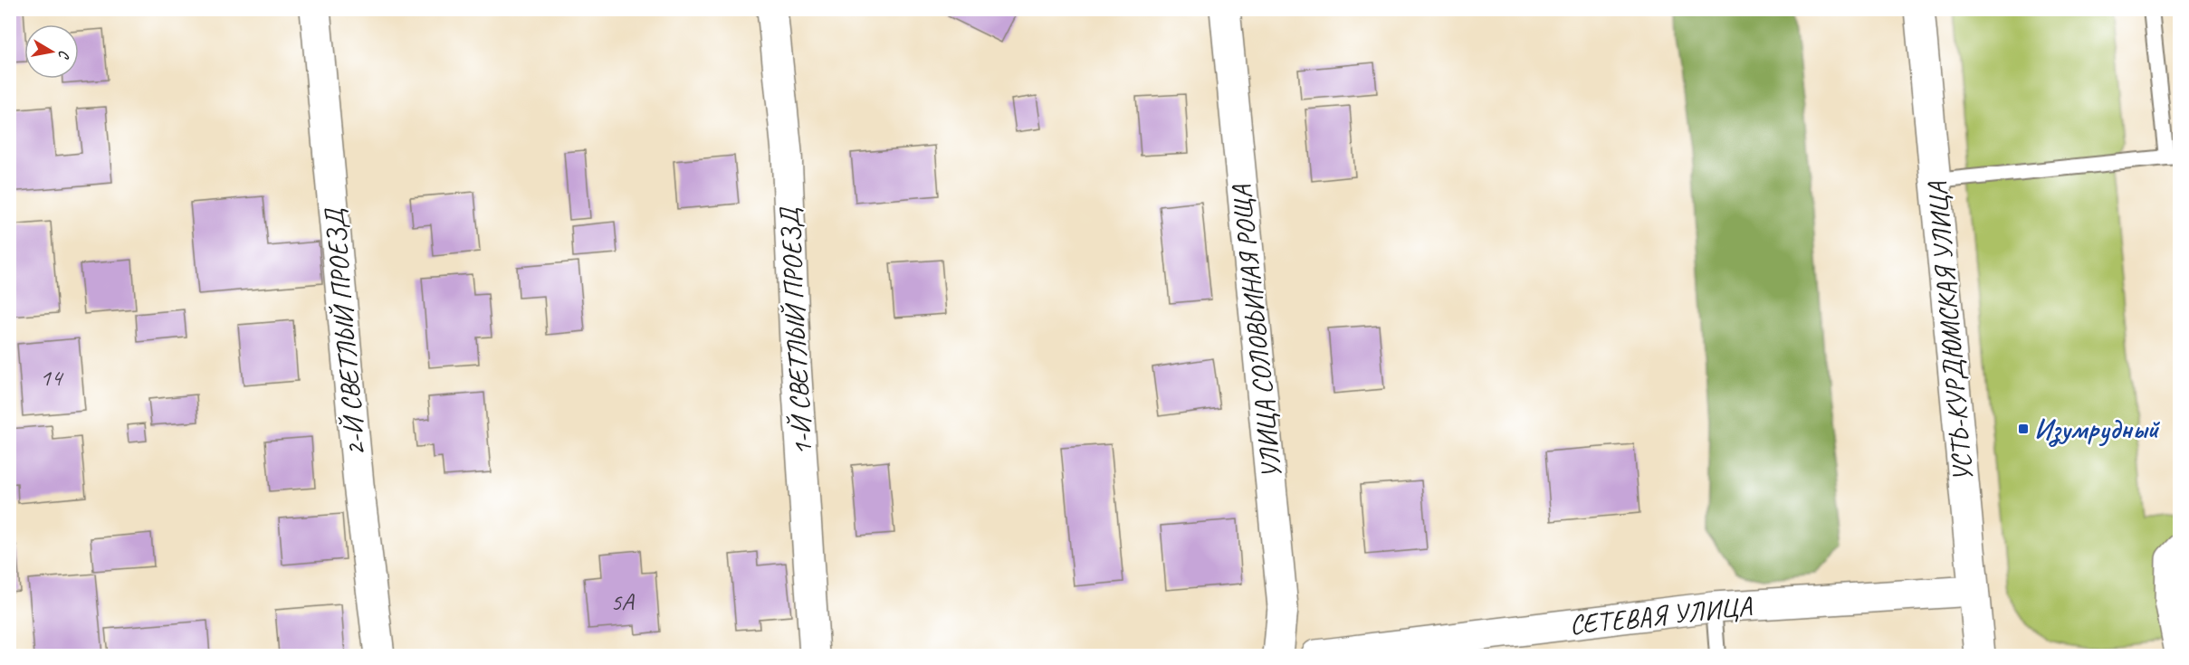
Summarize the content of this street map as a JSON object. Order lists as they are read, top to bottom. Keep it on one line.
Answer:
{"streets":{"street":["1-Й СВЕТЛЫЙ ПРОЕЗД","УЛИЦА СОЛОВЬИНАЯ РОЩА","УСТЬ-КУРДЮМСКАЯ УЛИЦА","2-Й СВЕТЛЫЙ ПРОЕЗД","СЕТЕВАЯ УЛИЦА"]},"crossings":[["УСТЬ-КУРДЮМСКАЯ УЛИЦА","СЕТЕВАЯ УЛИЦА"]],"places":{"transit":["Изумрудный"]},"house_numbers":["14","5А"],"north":"right"}
